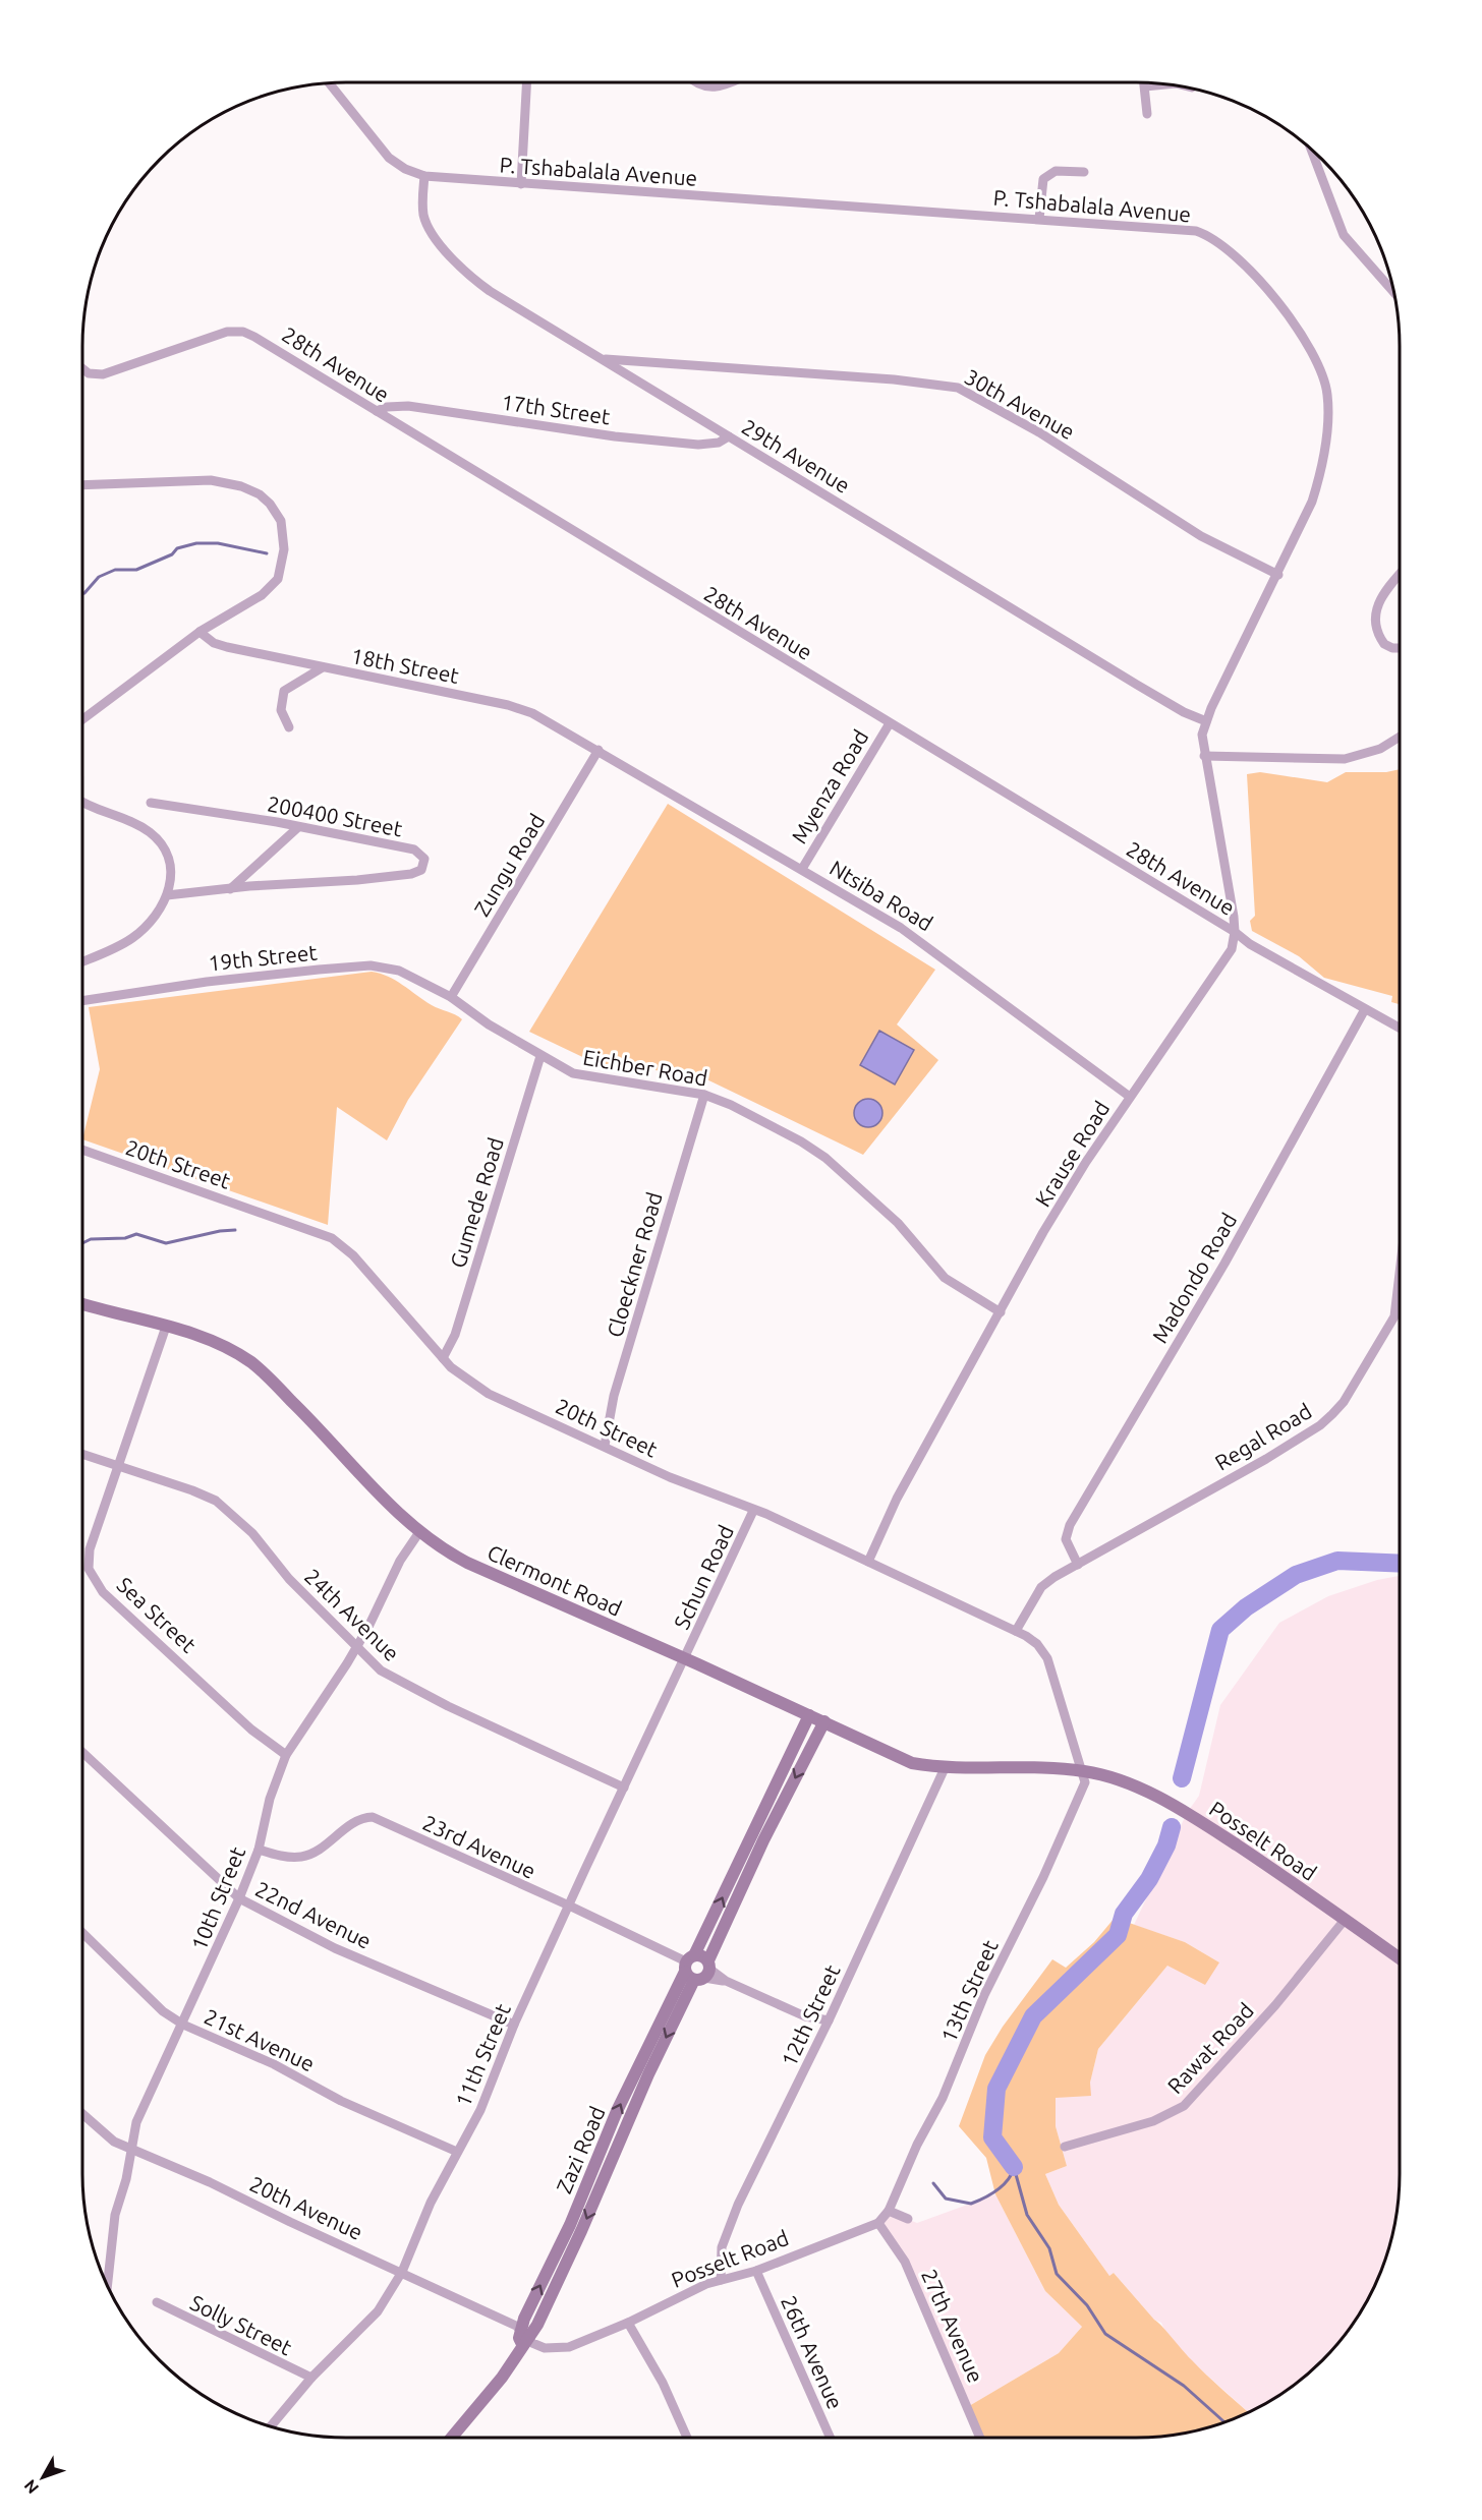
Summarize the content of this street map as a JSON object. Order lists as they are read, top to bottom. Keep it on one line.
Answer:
{"streets":{"street":["P. Tshabalala Avenue","28th Avenue","30th Avenue","17th Street","29th Avenue","18th Street","Myenza Road","200400 Street","Zungu Road","Ntsiba Road","19th Street","Eichber Road","Krause Road","20th Street","Gumede Road","Cloeckner Road","Madondo Road","Regal Road","Schun Road","Clermont Road","Sea Street","24th Avenue","Posselt Road","23rd Avenue","10th Street","22nd Avenue","13th Street","12th Street","21st Avenue","Rawat Road","11th Street","Zazi Road","20th Avenue","Solly Street","27th Avenue","26th Avenue"]},"crossings":[["P. Tshabalala Avenue","30th Avenue"],["P. Tshabalala Avenue","29th Avenue"],["28th Avenue","17th Street"],["28th Avenue","Myenza Road"],["28th Avenue","Krause Road"],["28th Avenue","Madondo Road"],["30th Avenue","29th Avenue"],["17th Street","29th Avenue"],["18th Street","Zungu Road"],["18th Street","Ntsiba Road"],["Myenza Road","Ntsiba Road"],["Zungu Road","Ntsiba Road"],["Zungu Road","19th Street"],["Zungu Road","Eichber Road"],["Ntsiba Road","Krause Road"],["19th Street","Eichber Road"],["Eichber Road","Krause Road"],["Eichber Road","Gumede Road"],["Eichber Road","Cloeckner Road"],["Krause Road","20th Street"],["20th Street","Gumede Road"],["20th Street","Cloeckner Road"],["20th Street","Regal Road"],["20th Street","Schun Road"],["20th Street","Clermont Road"],["20th Street","Posselt Road"],["20th Street","13th Street"],["Madondo Road","Regal Road"],["Schun Road","Clermont Road"],["Schun Road","11th Street"],["Clermont Road","Sea Street"],["Clermont Road","Posselt Road"],["Clermont Road","10th Street"],["Clermont Road","13th Street"],["Clermont Road","12th Street"],["Clermont Road","11th Street"],["Clermont Road","Zazi Road"],["Sea Street","24th Avenue"],["Sea Street","10th Street"],["24th Avenue","10th Street"],["24th Avenue","11th Street"],["Posselt Road","13th Street"],["Posselt Road","12th Street"],["Posselt Road","Rawat Road"],["Posselt Road","Zazi Road"],["Posselt Road","27th Avenue"],["Posselt Road","26th Avenue"],["23rd Avenue","10th Street"],["23rd Avenue","12th Street"],["23rd Avenue","11th Street"],["23rd Avenue","Zazi Road"],["10th Street","22nd Avenue"],["10th Street","21st Avenue"],["10th Street","20th Avenue"],["22nd Avenue","11th Street"],["13th Street","27th Avenue"],["21st Avenue","11th Street"],["11th Street","20th Avenue"],["11th Street","Solly Street"],["Zazi Road","20th Avenue"]],"north":"bottom left"}
